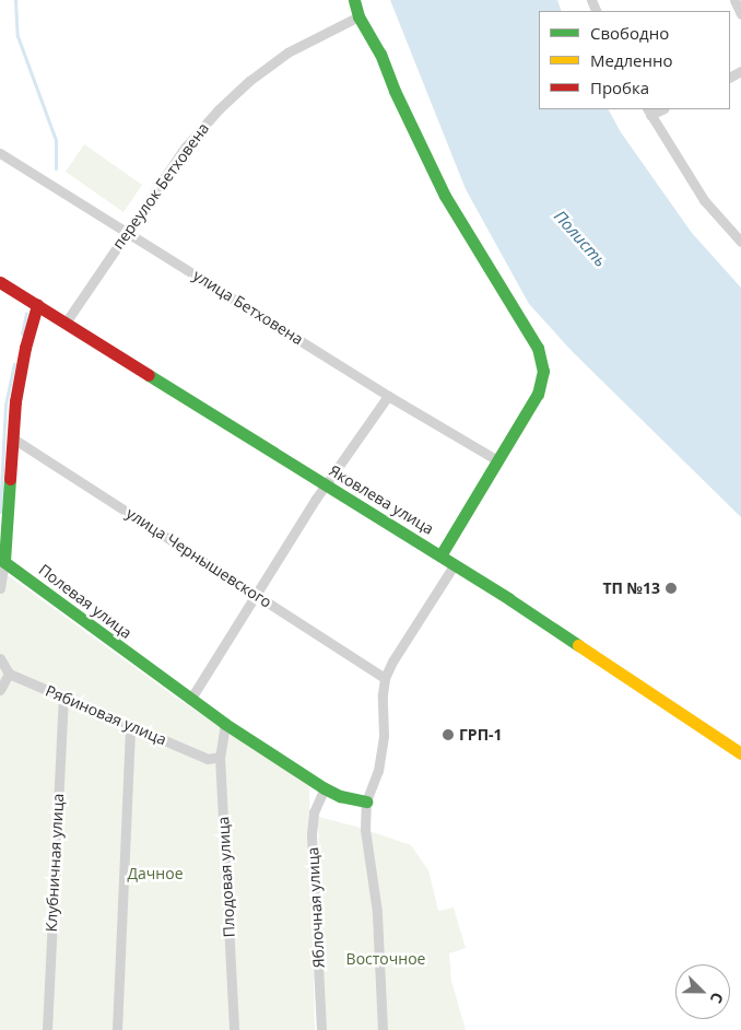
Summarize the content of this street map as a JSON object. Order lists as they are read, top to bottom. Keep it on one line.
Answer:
{"streets":{"street":["переулок Бетховена","улица Бетховена","Яковлева улица","улица Чернышевского","Полевая улица","Рябиновая улица","Клубничная улица","Плодовая улица","Яблочная улица"]},"crossings":[["переулок Бетховена","улица Бетховена"],["переулок Бетховена","Яковлева улица"],["Полевая улица","Плодовая улица"],["Полевая улица","Яблочная улица"],["Рябиновая улица","Клубничная улица"],["Рябиновая улица","Плодовая улица"]],"water":["Полисть"],"parks":["Дачное","Восточное"],"places":["ТП №13","ГРП-1"],"legend":["Свободно","Медленно","Пробка"],"north":"bottom right"}
